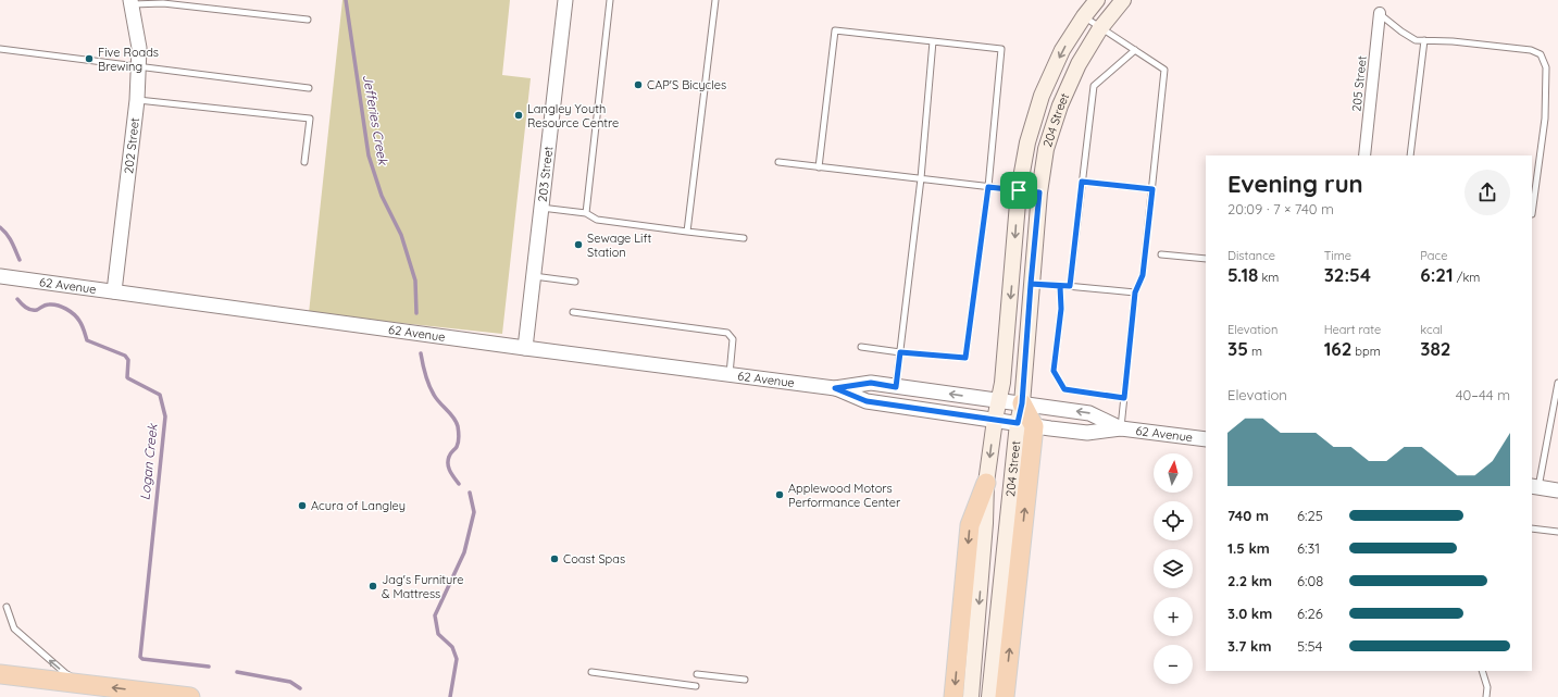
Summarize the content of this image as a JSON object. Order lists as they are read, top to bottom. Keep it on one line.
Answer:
{"streets":{"main road":["204 Street"],"street":["205 Street","202 Street","203 Street","62 Avenue"]},"crossings":[["204 Street","62 Avenue"],["202 Street","62 Avenue"],["203 Street","62 Avenue"]],"water":["Jefferies Creek","Logan Creek"],"places":["Five Roads Brewing","CAP'S Bicycles","Langley Youth Resource Centre","Sewage Lift Station","Applewood Motors Performance Center","Acura of Langley","Coast Spas","Jag's Furniture & Mattress"],"north":"top","page":{"heading":["Evening run","20:09 · 7 × 740 m"],"stats":[["Distance","5.18 km"],["Time","32:54"],["Pace","6:21 /km"],["Elevation","35 m"],["Heart rate","162 bpm"],["kcal","382"]],"chart":["Elevation","40–44 m"],"map_buttons":["+","−"],"list":[{"name":"740 m","note":"6:25"},{"name":"1.5 km","note":"6:31"},{"name":"2.2 km","note":"6:08"},{"name":"3.0 km","note":"6:26"},{"name":"3.7 km","note":"5:54"}]}}
